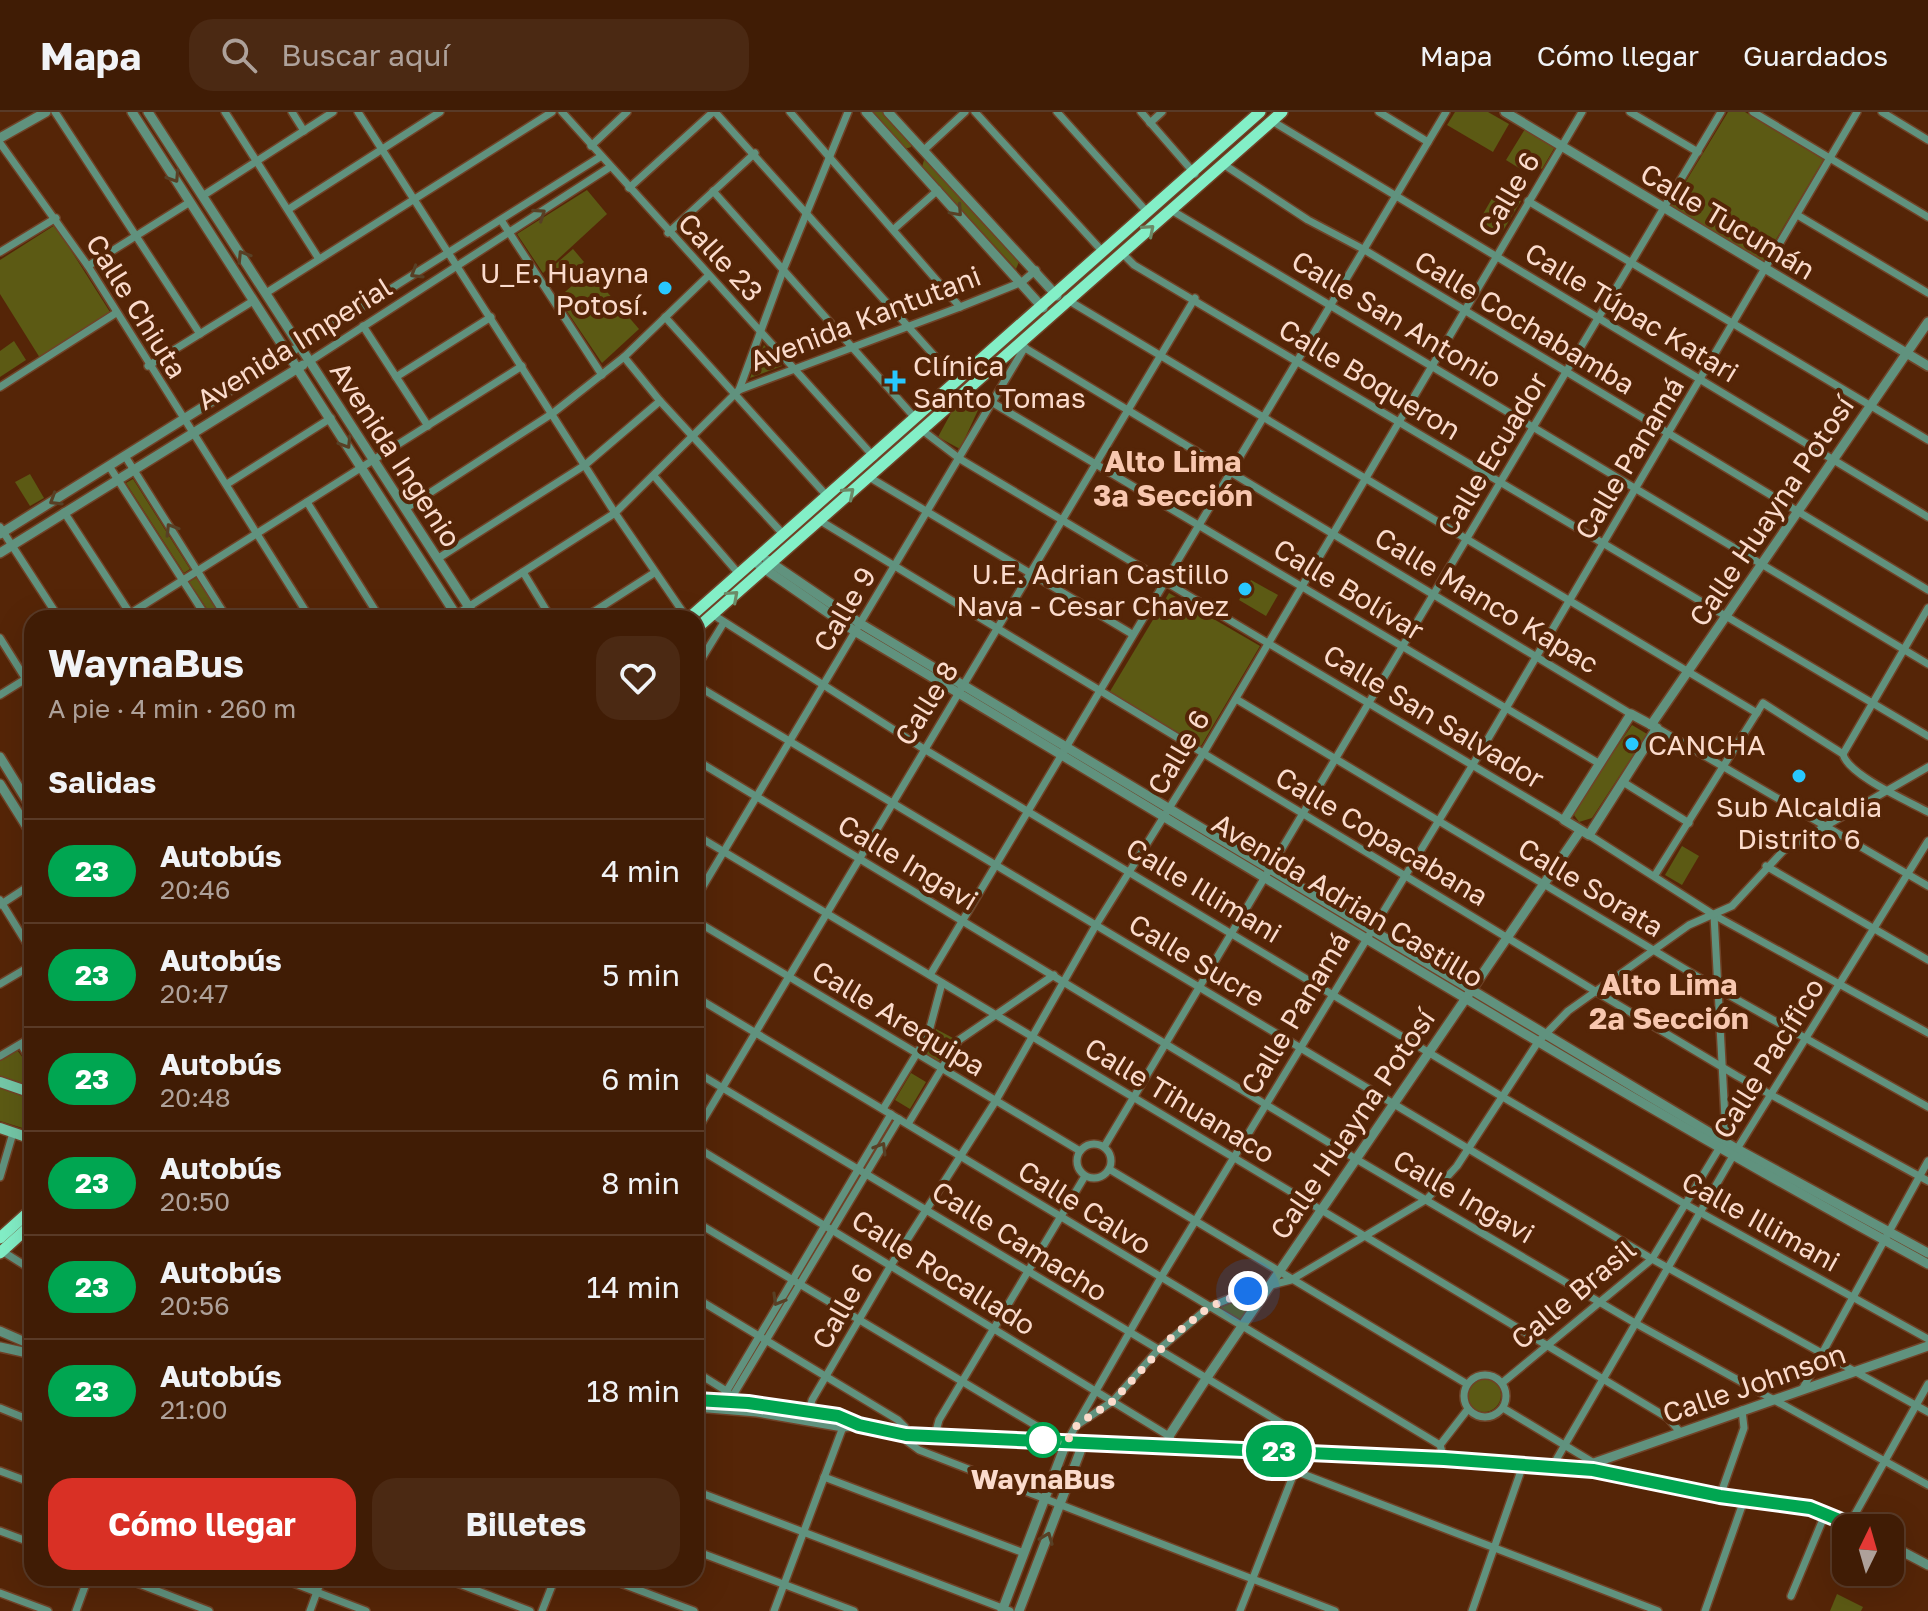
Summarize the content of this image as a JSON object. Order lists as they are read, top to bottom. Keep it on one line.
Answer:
{"streets":{"street":["Calle 6","Calle Tucumán","Calle 23","Calle Chiuta","Calle Túpac Katari","Avenida Kantutani","Calle San Antonio","Calle Cochabamba","Avenida Imperial","Calle Boqueron","Avenida Ingenio","Calle Ecuador","Calle Panamá","Calle Huayna Potosí","Calle Bolívar","Calle Manco Kapac","Calle 9","Calle 8","Calle San Salvador","Calle Copacabana","Calle Ingavi","Calle Sorata","Calle Illimani","Avenida Adrian Castillo","Calle Sucre","Calle Arequipa","Calle Pacífico","Calle Tihuanaco","Calle Calvo","Calle Camacho","Calle Rocallado","Calle Brasil","Calle Johnson"]},"crossings":[["Calle 6","Calle Tucumán"],["Calle 6","Calle Túpac Katari"],["Calle 6","Calle San Antonio"],["Calle 6","Calle Cochabamba"],["Calle 6","Calle Boqueron"],["Calle 6","Calle Bolívar"],["Calle 6","Calle Manco Kapac"],["Calle 6","Calle San Salvador"],["Calle 6","Calle Copacabana"],["Calle 6","Calle Ingavi"],["Calle 6","Calle Sorata"],["Calle 6","Calle Illimani"],["Calle 6","Avenida Adrian Castillo"],["Calle 6","Calle Sucre"],["Calle 6","Calle Arequipa"],["Calle 6","Calle Tihuanaco"],["Calle 6","Calle Calvo"],["Calle 6","Calle Camacho"],["Calle 6","Calle Rocallado"],["Calle Tucumán","Calle Ecuador"],["Calle Tucumán","Calle Panamá"],["Calle Tucumán","Calle Huayna Potosí"],["Calle 23","Avenida Kantutani"],["Calle 23","Avenida Imperial"],["Calle Chiuta","Avenida Imperial"],["Calle Túpac Katari","Calle Ecuador"],["Calle Túpac Katari","Calle Panamá"],["Calle Túpac Katari","Calle Huayna Potosí"],["Avenida Kantutani","Avenida Ingenio"],["Avenida Kantutani","Calle San Salvador"],["Calle San Antonio","Calle Ecuador"],["Calle San Antonio","Calle Panamá"],["Calle San Antonio","Calle Huayna Potosí"],["Calle Cochabamba","Calle Ecuador"],["Calle Cochabamba","Calle Panamá"],["Calle Cochabamba","Calle Huayna Potosí"],["Avenida Imperial","Avenida Ingenio"],["Calle Boqueron","Calle Ecuador"],["Calle Boqueron","Calle Panamá"],["Calle Boqueron","Calle Huayna Potosí"],["Calle Boqueron","Calle 8"],["Calle Ecuador","Calle Bolívar"],["Calle Ecuador","Calle Manco Kapac"],["Calle Ecuador","Calle San Salvador"],["Calle Ecuador","Calle Copacabana"],["Calle Ecuador","Calle Ingavi"],["Calle Ecuador","Calle Sorata"],["Calle Ecuador","Calle Illimani"],["Calle Ecuador","Avenida Adrian Castillo"],["Calle Ecuador","Calle Sucre"],["Calle Ecuador","Calle Arequipa"],["Calle Ecuador","Calle Tihuanaco"],["Calle Panamá","Calle Bolívar"],["Calle Panamá","Calle Manco Kapac"],["Calle Panamá","Calle San Salvador"],["Calle Panamá","Calle Copacabana"],["Calle Panamá","Calle Ingavi"],["Calle Panamá","Calle Sorata"],["Calle Panamá","Calle Illimani"],["Calle Panamá","Avenida Adrian Castillo"],["Calle Panamá","Calle Sucre"],["Calle Panamá","Calle Tihuanaco"],["Calle Panamá","Calle Calvo"],["Calle Panamá","Calle Camacho"],["Calle Panamá","Calle Rocallado"],["Calle Huayna Potosí","Calle Manco Kapac"],["Calle Huayna Potosí","Calle San Salvador"],["Calle Huayna Potosí","Calle Copacabana"],["Calle Huayna Potosí","Calle Ingavi"],["Calle Huayna Potosí","Calle Sorata"],["Calle Huayna Potosí","Calle Illimani"],["Calle Huayna Potosí","Avenida Adrian Castillo"],["Calle Huayna Potosí","Calle Sucre"],["Calle Huayna Potosí","Calle Tihuanaco"],["Calle Huayna Potosí","Calle Calvo"],["Calle Huayna Potosí","Calle Camacho"],["Calle Huayna Potosí","Calle Rocallado"],["Calle Bolívar","Calle 9"],["Calle Bolívar","Calle 8"],["Calle Manco Kapac","Calle 9"],["Calle Manco Kapac","Calle 8"],["Calle Manco Kapac","Calle Pacífico"],["Calle 9","Calle San Salvador"],["Calle 9","Calle Copacabana"],["Calle 9","Calle Ingavi"],["Calle 9","Calle Illimani"],["Calle 9","Avenida Adrian Castillo"],["Calle 9","Calle Sucre"],["Calle 9","Calle Tihuanaco"],["Calle 8","Calle San Salvador"],["Calle 8","Calle Copacabana"],["Calle 8","Calle Ingavi"],["Calle 8","Calle Illimani"],["Calle 8","Avenida Adrian Castillo"],["Calle 8","Calle Sucre"],["Calle 8","Calle Arequipa"],["Calle 8","Calle Tihuanaco"],["Calle 8","Calle Calvo"],["Calle 8","Calle Camacho"],["Calle San Salvador","Calle Pacífico"],["Calle San Salvador","Calle Brasil"],["Calle Copacabana","Calle Pacífico"],["Calle Copacabana","Calle Brasil"],["Calle Ingavi","Calle Pacífico"],["Calle Ingavi","Calle Brasil"],["Calle Ingavi","Calle Johnson"],["Calle Sorata","Calle Pacífico"],["Calle Sorata","Calle Brasil"],["Calle Illimani","Calle Pacífico"],["Calle Illimani","Calle Brasil"],["Avenida Adrian Castillo","Calle Pacífico"],["Avenida Adrian Castillo","Calle Brasil"],["Calle Sucre","Calle Pacífico"],["Calle Sucre","Calle Brasil"],["Calle Sucre","Calle Johnson"],["Calle Pacífico","Calle Tihuanaco"],["Calle Tihuanaco","Calle Brasil"],["Calle Tihuanaco","Calle Johnson"]],"districts":["Alto Lima 3ª Sección","Alto Lima 2ª Sección"],"places":{"other":["U_E. Huayna Potosí.","U.E. Adrian Castillo Nava - Cesar Chavez","CANCHA","Sub Alcaldia Distrito 6","WaynaBus"],"health":["Clínica Santo Tomas"]},"lines":["bus line 23"],"north":"top","page":{"header":"Mapa","search":"Buscar aquí","nav":["Mapa","Cómo llegar","Guardados"],"on_map":"23","heading":[["WaynaBus","A pie · 4 min · 260 m"],"Salidas"],"list":[{"mark":"23","name":"Autobús","note":"20:46","value":"4 min"},{"mark":"23","name":"Autobús","note":"20:47","value":"5 min"},{"mark":"23","name":"Autobús","note":"20:48","value":"6 min"},{"mark":"23","name":"Autobús","note":"20:50","value":"8 min"},{"mark":"23","name":"Autobús","note":"20:56","value":"14 min"},{"mark":"23","name":"Autobús","note":"21:00","value":"18 min"}],"buttons":["Cómo llegar","Billetes"]}}
